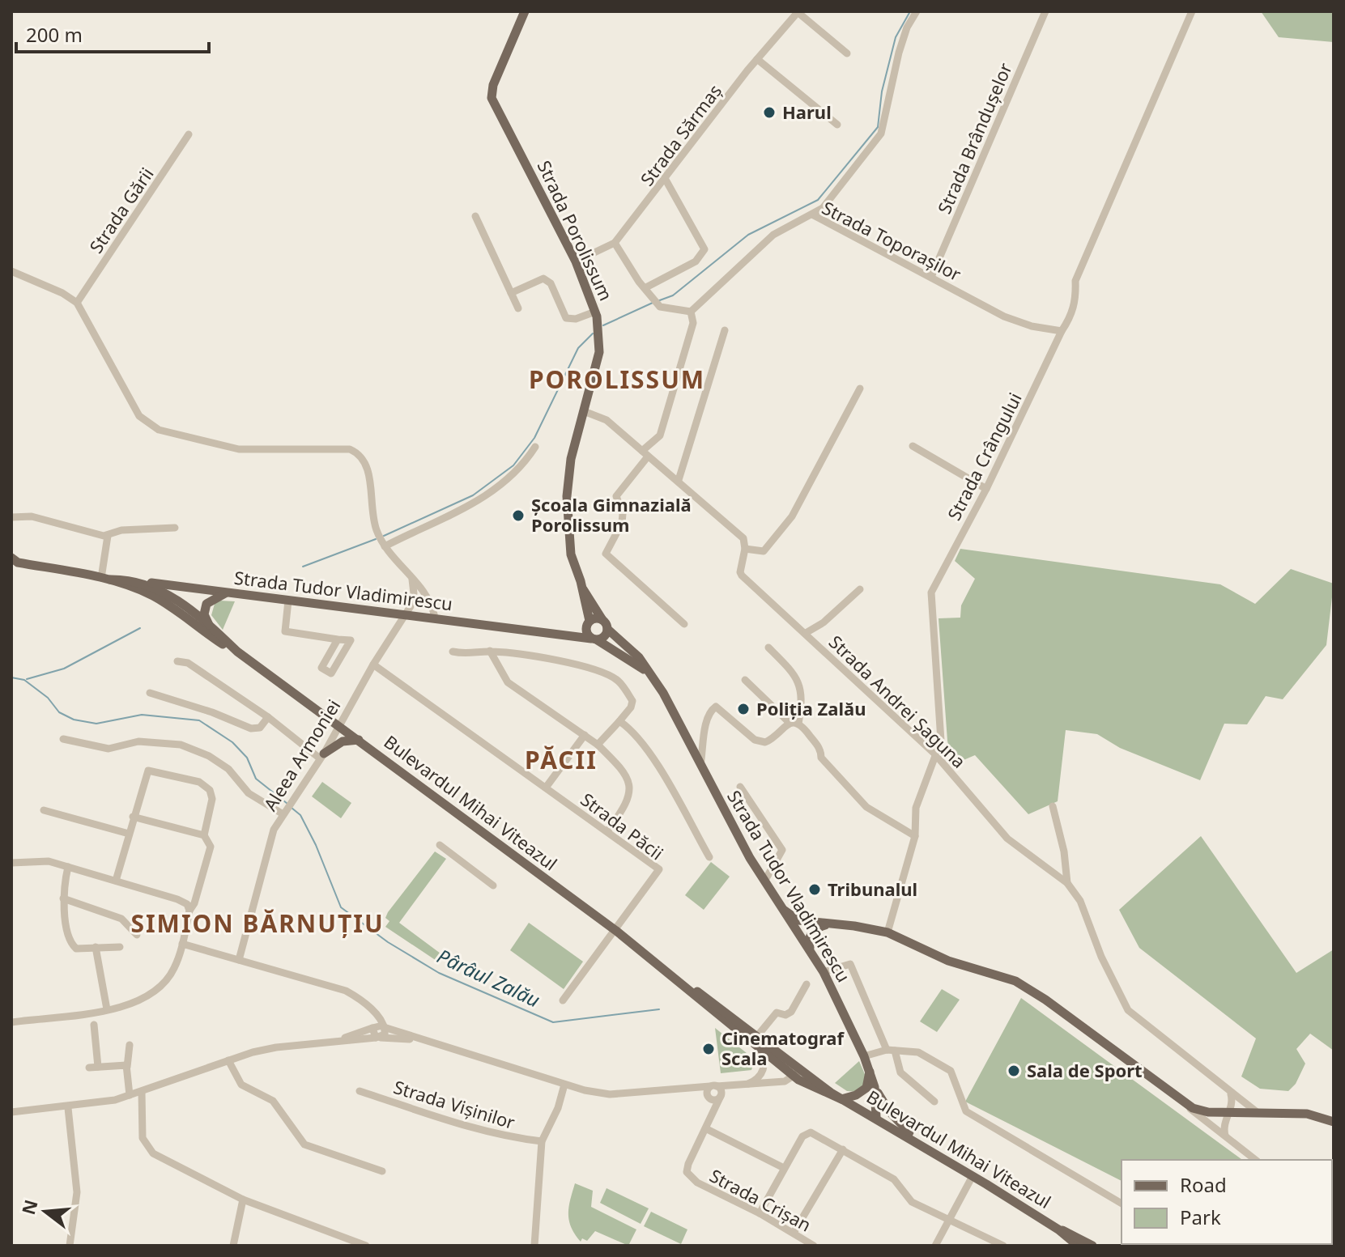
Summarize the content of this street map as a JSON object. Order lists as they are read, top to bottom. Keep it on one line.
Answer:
{"streets":{"main road":["Strada Porolissum","Strada Tudor Vladimirescu","Bulevardul Mihai Viteazul"],"street":["Strada Sărmaș","Strada Brândușelor","Strada Gării","Strada Toporașilor","Strada Crângului","Strada Andrei Șaguna","Aleea Armoniei","Strada Păcii","Strada Vișinilor","Strada Crișan"]},"crossings":[["Strada Sărmaș","Strada Porolissum"],["Strada Brândușelor","Strada Toporașilor"],["Strada Porolissum","Strada Tudor Vladimirescu"],["Strada Toporașilor","Strada Crângului"],["Strada Crângului","Strada Andrei Șaguna"],["Strada Tudor Vladimirescu","Aleea Armoniei"],["Strada Tudor Vladimirescu","Bulevardul Mihai Viteazul"],["Aleea Armoniei","Bulevardul Mihai Viteazul"],["Aleea Armoniei","Strada Păcii"],["Bulevardul Mihai Viteazul","Strada Păcii"]],"districts":["POROLISSUM","PĂCII","SIMION BĂRNUȚIU"],"water":["Pârâul Zalău"],"places":["Harul","Școala Gimnazială Porolissum","Poliția Zalău","Tribunalul","Cinematograf Scala","Sala de Sport"],"legend":["Road","Park"],"scale_bar":"200 m","north":"left"}
